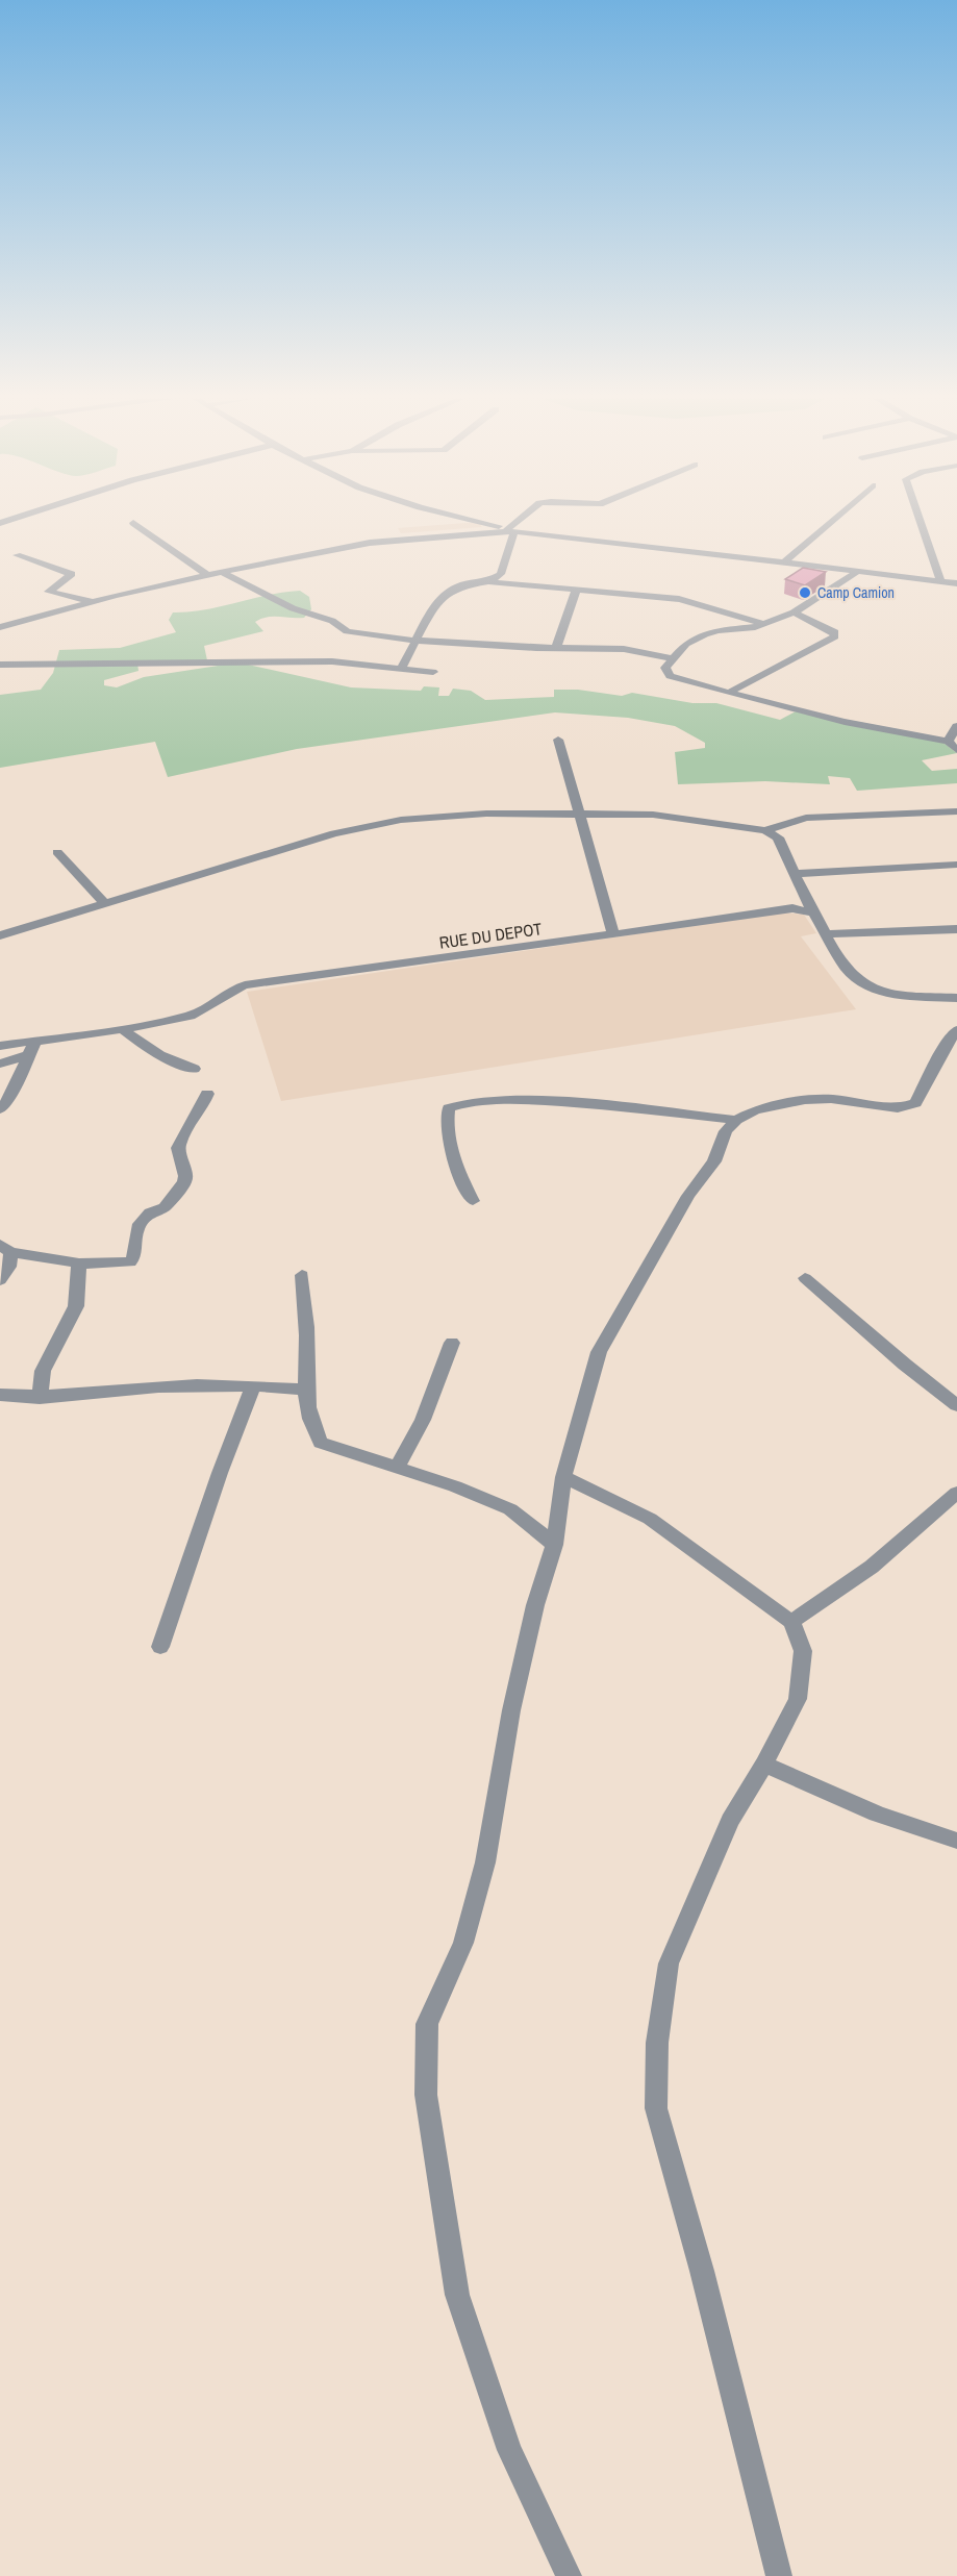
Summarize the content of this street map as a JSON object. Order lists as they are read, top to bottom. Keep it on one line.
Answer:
{"streets":{"street":["RUE DU DEPOT"]},"places":["Camp Camion"]}
